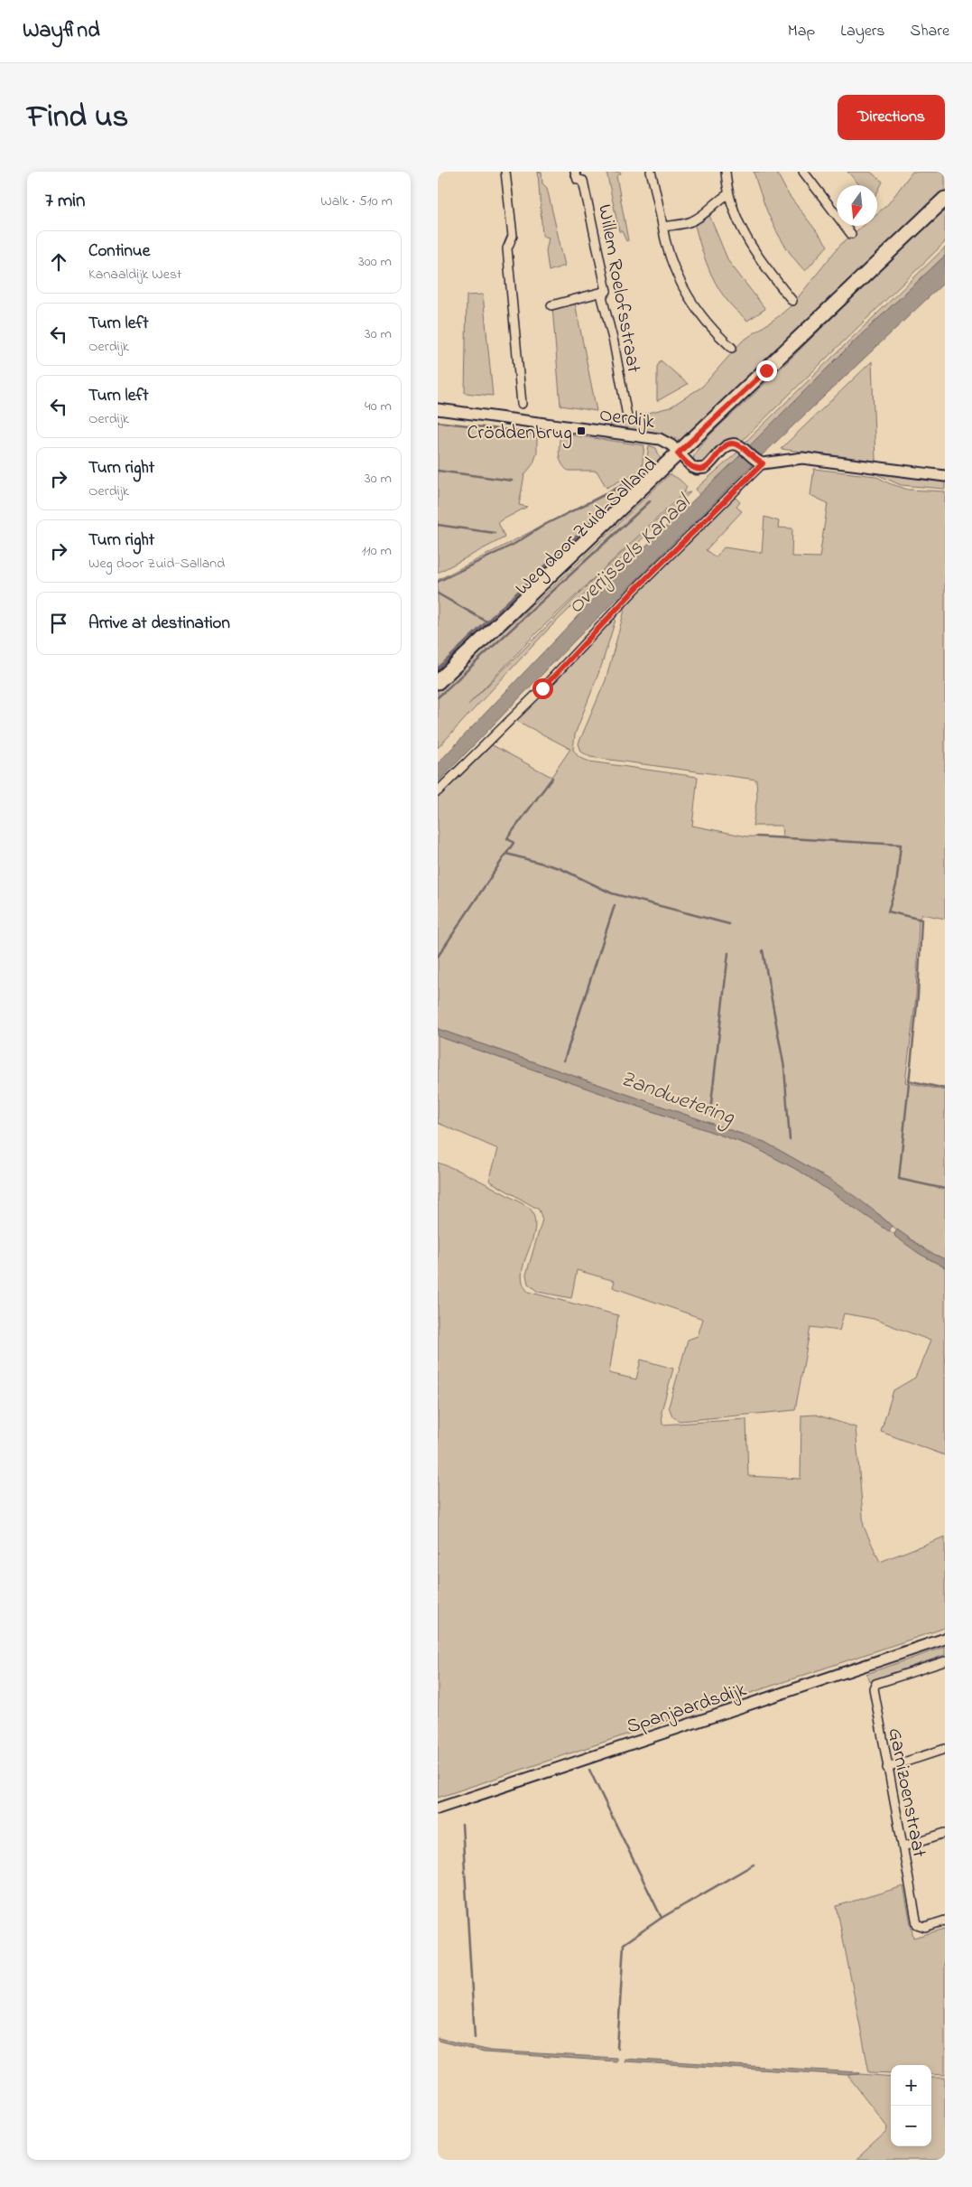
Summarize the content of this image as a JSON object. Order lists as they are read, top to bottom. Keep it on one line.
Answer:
{"streets":{"main road":["Weg door Zuid-Salland"],"street":["Willem Roelofsstraat","Oerdijk","Spanjaardsdijk","Garnizoenstraat"]},"crossings":[["Oerdijk","Weg door Zuid-Salland"]],"water":["Overijssels Kanaal","Zandwetering"],"places":{"transit":["Cröddenbrug"]},"north":"bottom","page":{"header":"Wayfind","nav":["Map","Layers","Share"],"title":"Find us","buttons":"Directions","heading":["7 min","Walk · 510 m"],"list":[["Continue","Kanaaldijk West","300 m"],["Turn left","Oerdijk","30 m"],["Turn left","Oerdijk","40 m"],["Turn right","Oerdijk","30 m"],["Turn right","Weg door Zuid-Salland","110 m"],"Arrive at destination"],"map_buttons":["+","−"]}}
